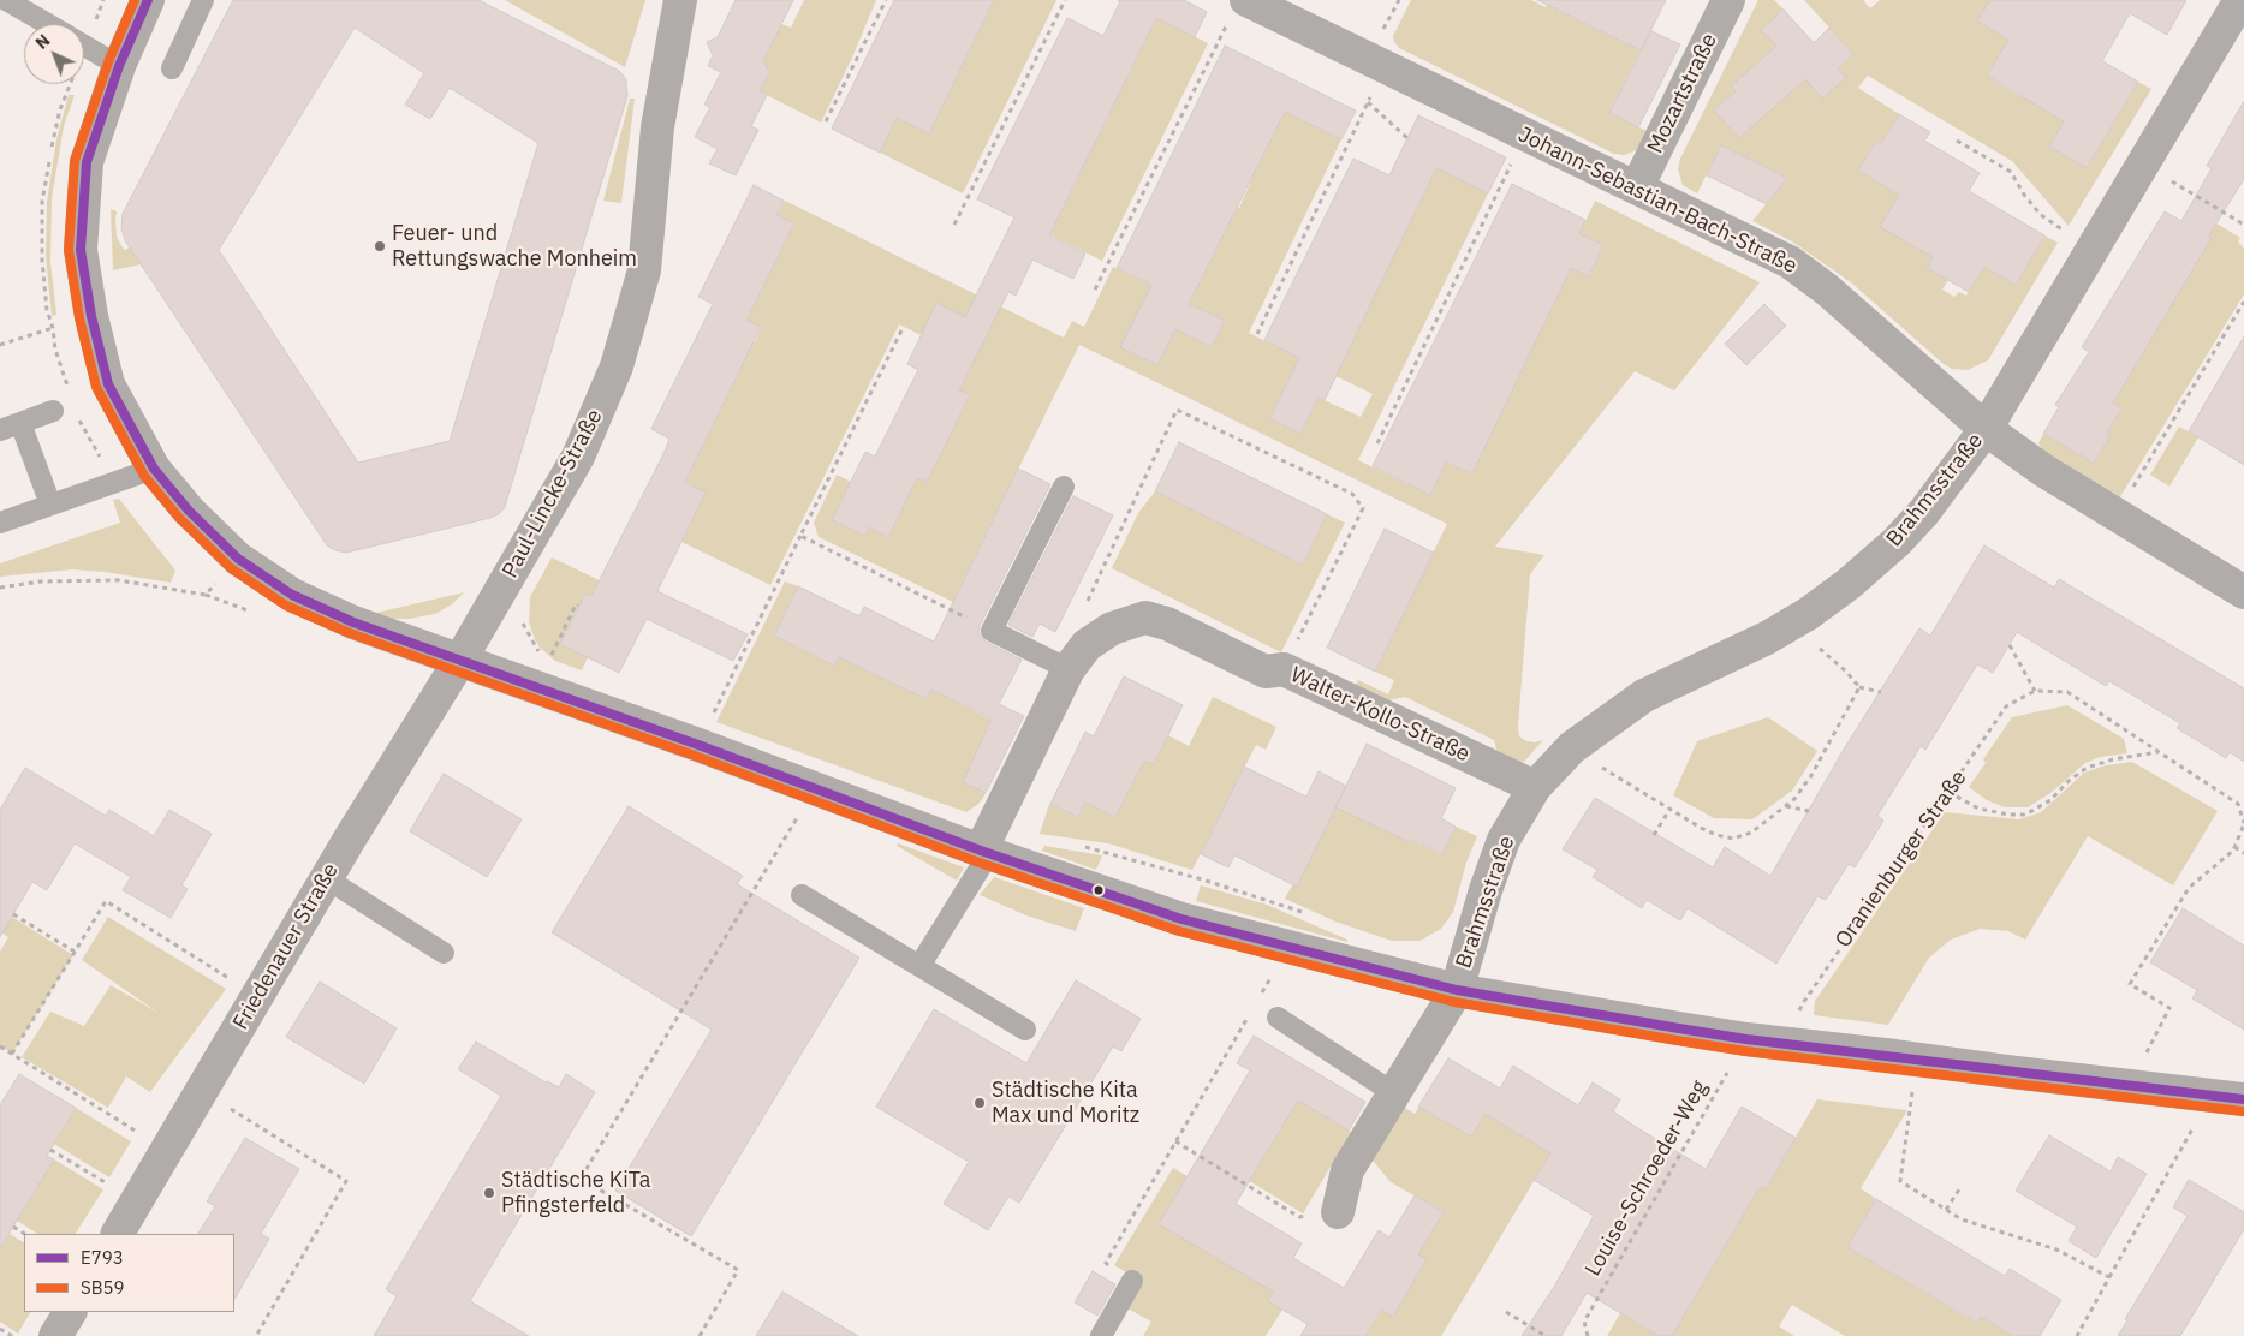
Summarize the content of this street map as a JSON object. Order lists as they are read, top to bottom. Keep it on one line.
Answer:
{"streets":{"street":["Mozartstraße","Johann-Sebastian-Bach-Straße","Brahmsstraße","Paul-Lincke-Straße","Walter-Kollo-Straße","Friedenauer Straße"],"path":["Oranienburger Straße","Louise-Schroeder-Weg"]},"crossings":[["Mozartstraße","Johann-Sebastian-Bach-Straße"],["Johann-Sebastian-Bach-Straße","Brahmsstraße"],["Brahmsstraße","Walter-Kollo-Straße"],["Paul-Lincke-Straße","Friedenauer Straße"]],"places":["Feuer- und Rettungswache Monheim","Städtische Kita Max und Moritz","Städtische KiTa Pfingsterfeld"],"lines":["transit line E793","transit line SB59"],"legend":["E793","SB59"],"north":"top left"}
